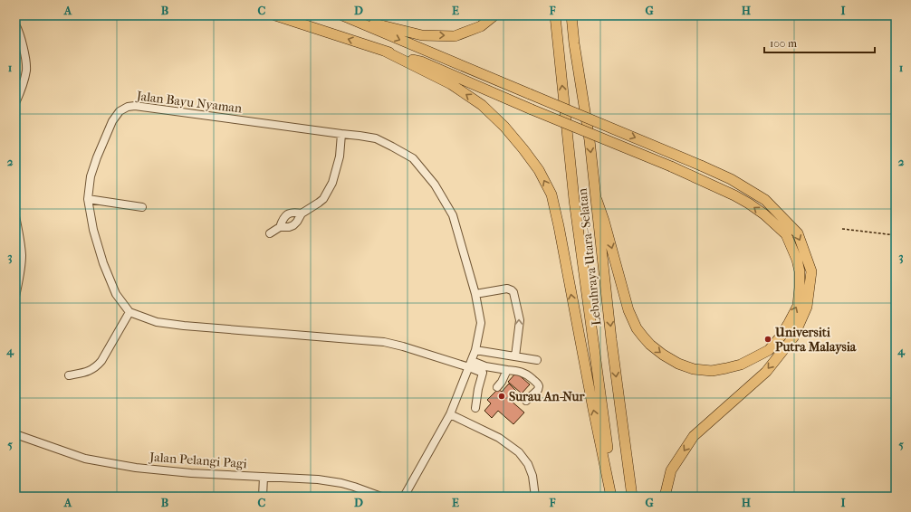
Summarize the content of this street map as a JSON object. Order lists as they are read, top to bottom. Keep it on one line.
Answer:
{"streets":{"highway":["Lebuhraya Utara–Selatan"],"street":["Jalan Bayu Nyaman","Jalan Pelangi Pagi"]},"places":["Universiti Putra Malaysia","Surau An-Nur"],"scale_bar":"100 m","grid":{"columns":["A","B","C","D","E","F","G","H","I"],"rows":["1","2","3","4","5"]}}
